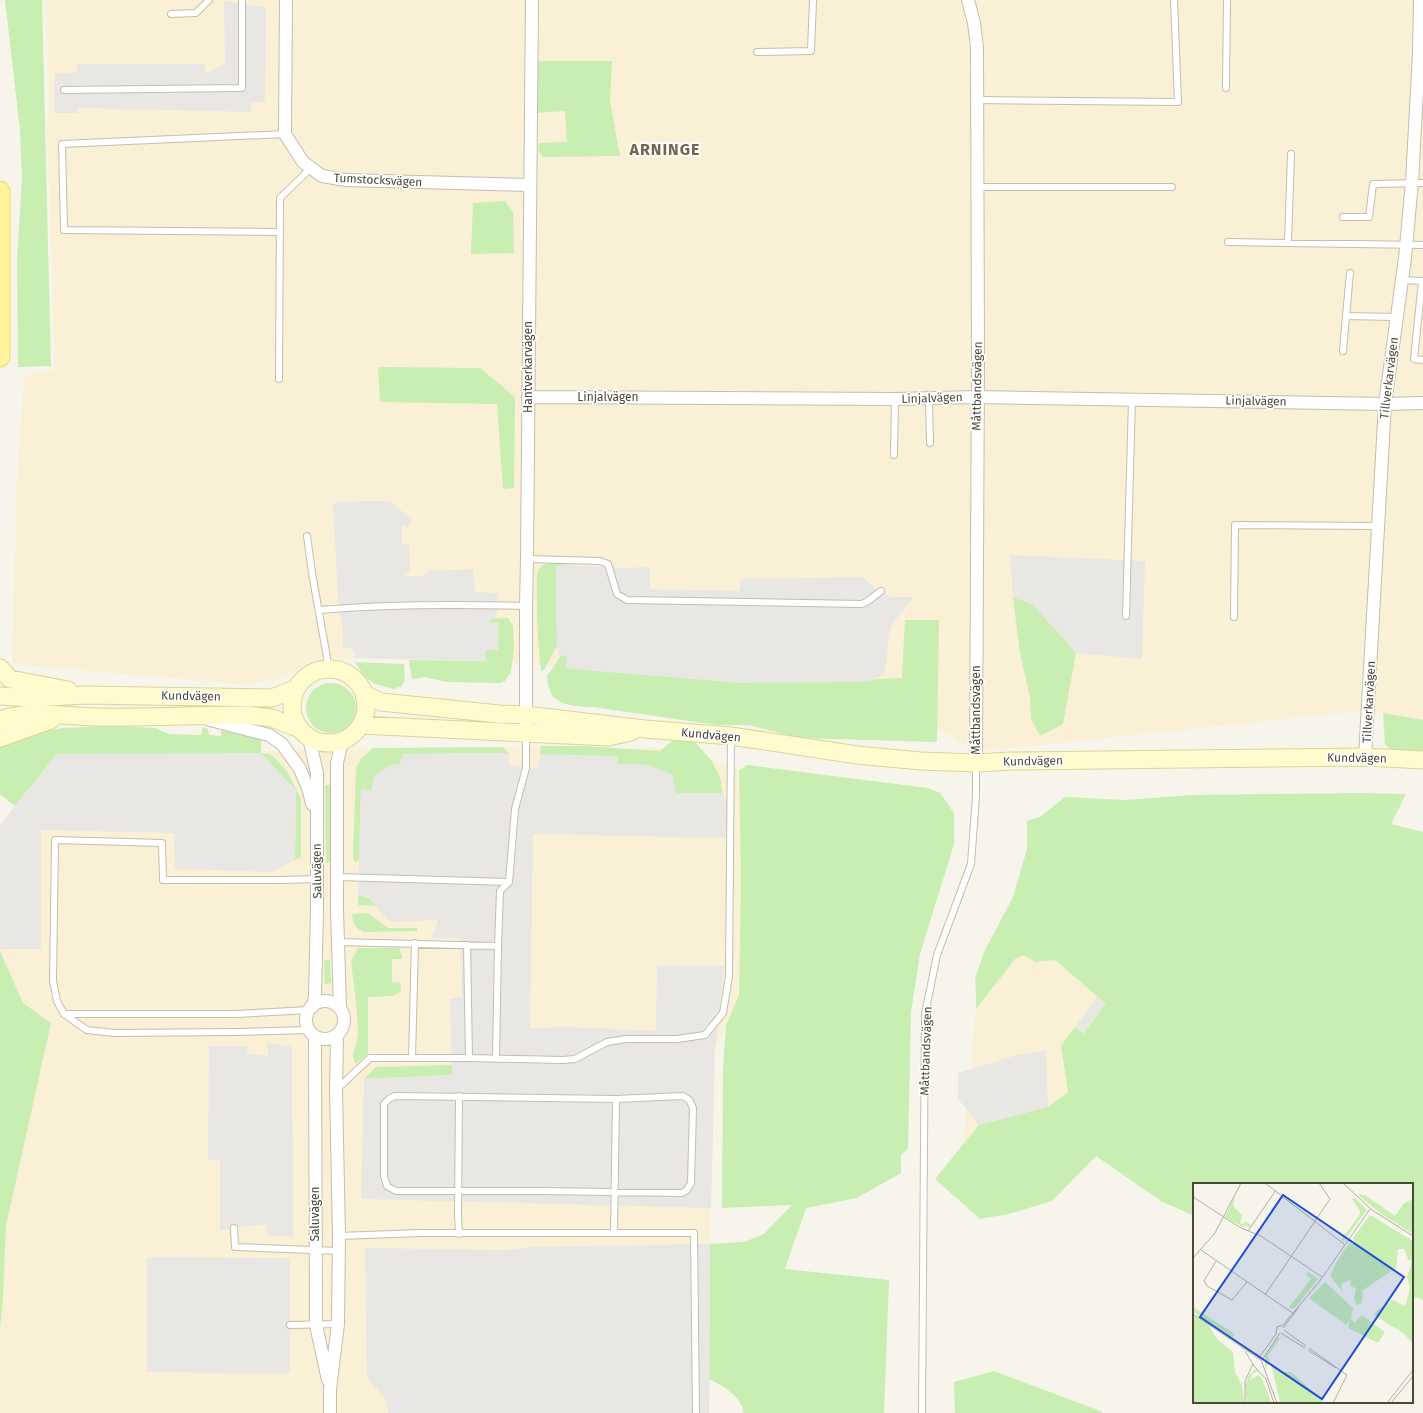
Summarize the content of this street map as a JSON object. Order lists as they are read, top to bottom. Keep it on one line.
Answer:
{"streets":{"street":["Tumstocksvägen","Hantverkarvägen","Tillverkarvägen","Måttbandsvägen","Linjalvägen","Kundvägen","Saluvägen"]},"crossings":[["Tumstocksvägen","Hantverkarvägen"],["Hantverkarvägen","Linjalvägen"],["Hantverkarvägen","Kundvägen"],["Tillverkarvägen","Linjalvägen"],["Tillverkarvägen","Kundvägen"],["Måttbandsvägen","Linjalvägen"],["Måttbandsvägen","Kundvägen"],["Kundvägen","Saluvägen"]],"districts":["ARNINGE"]}
